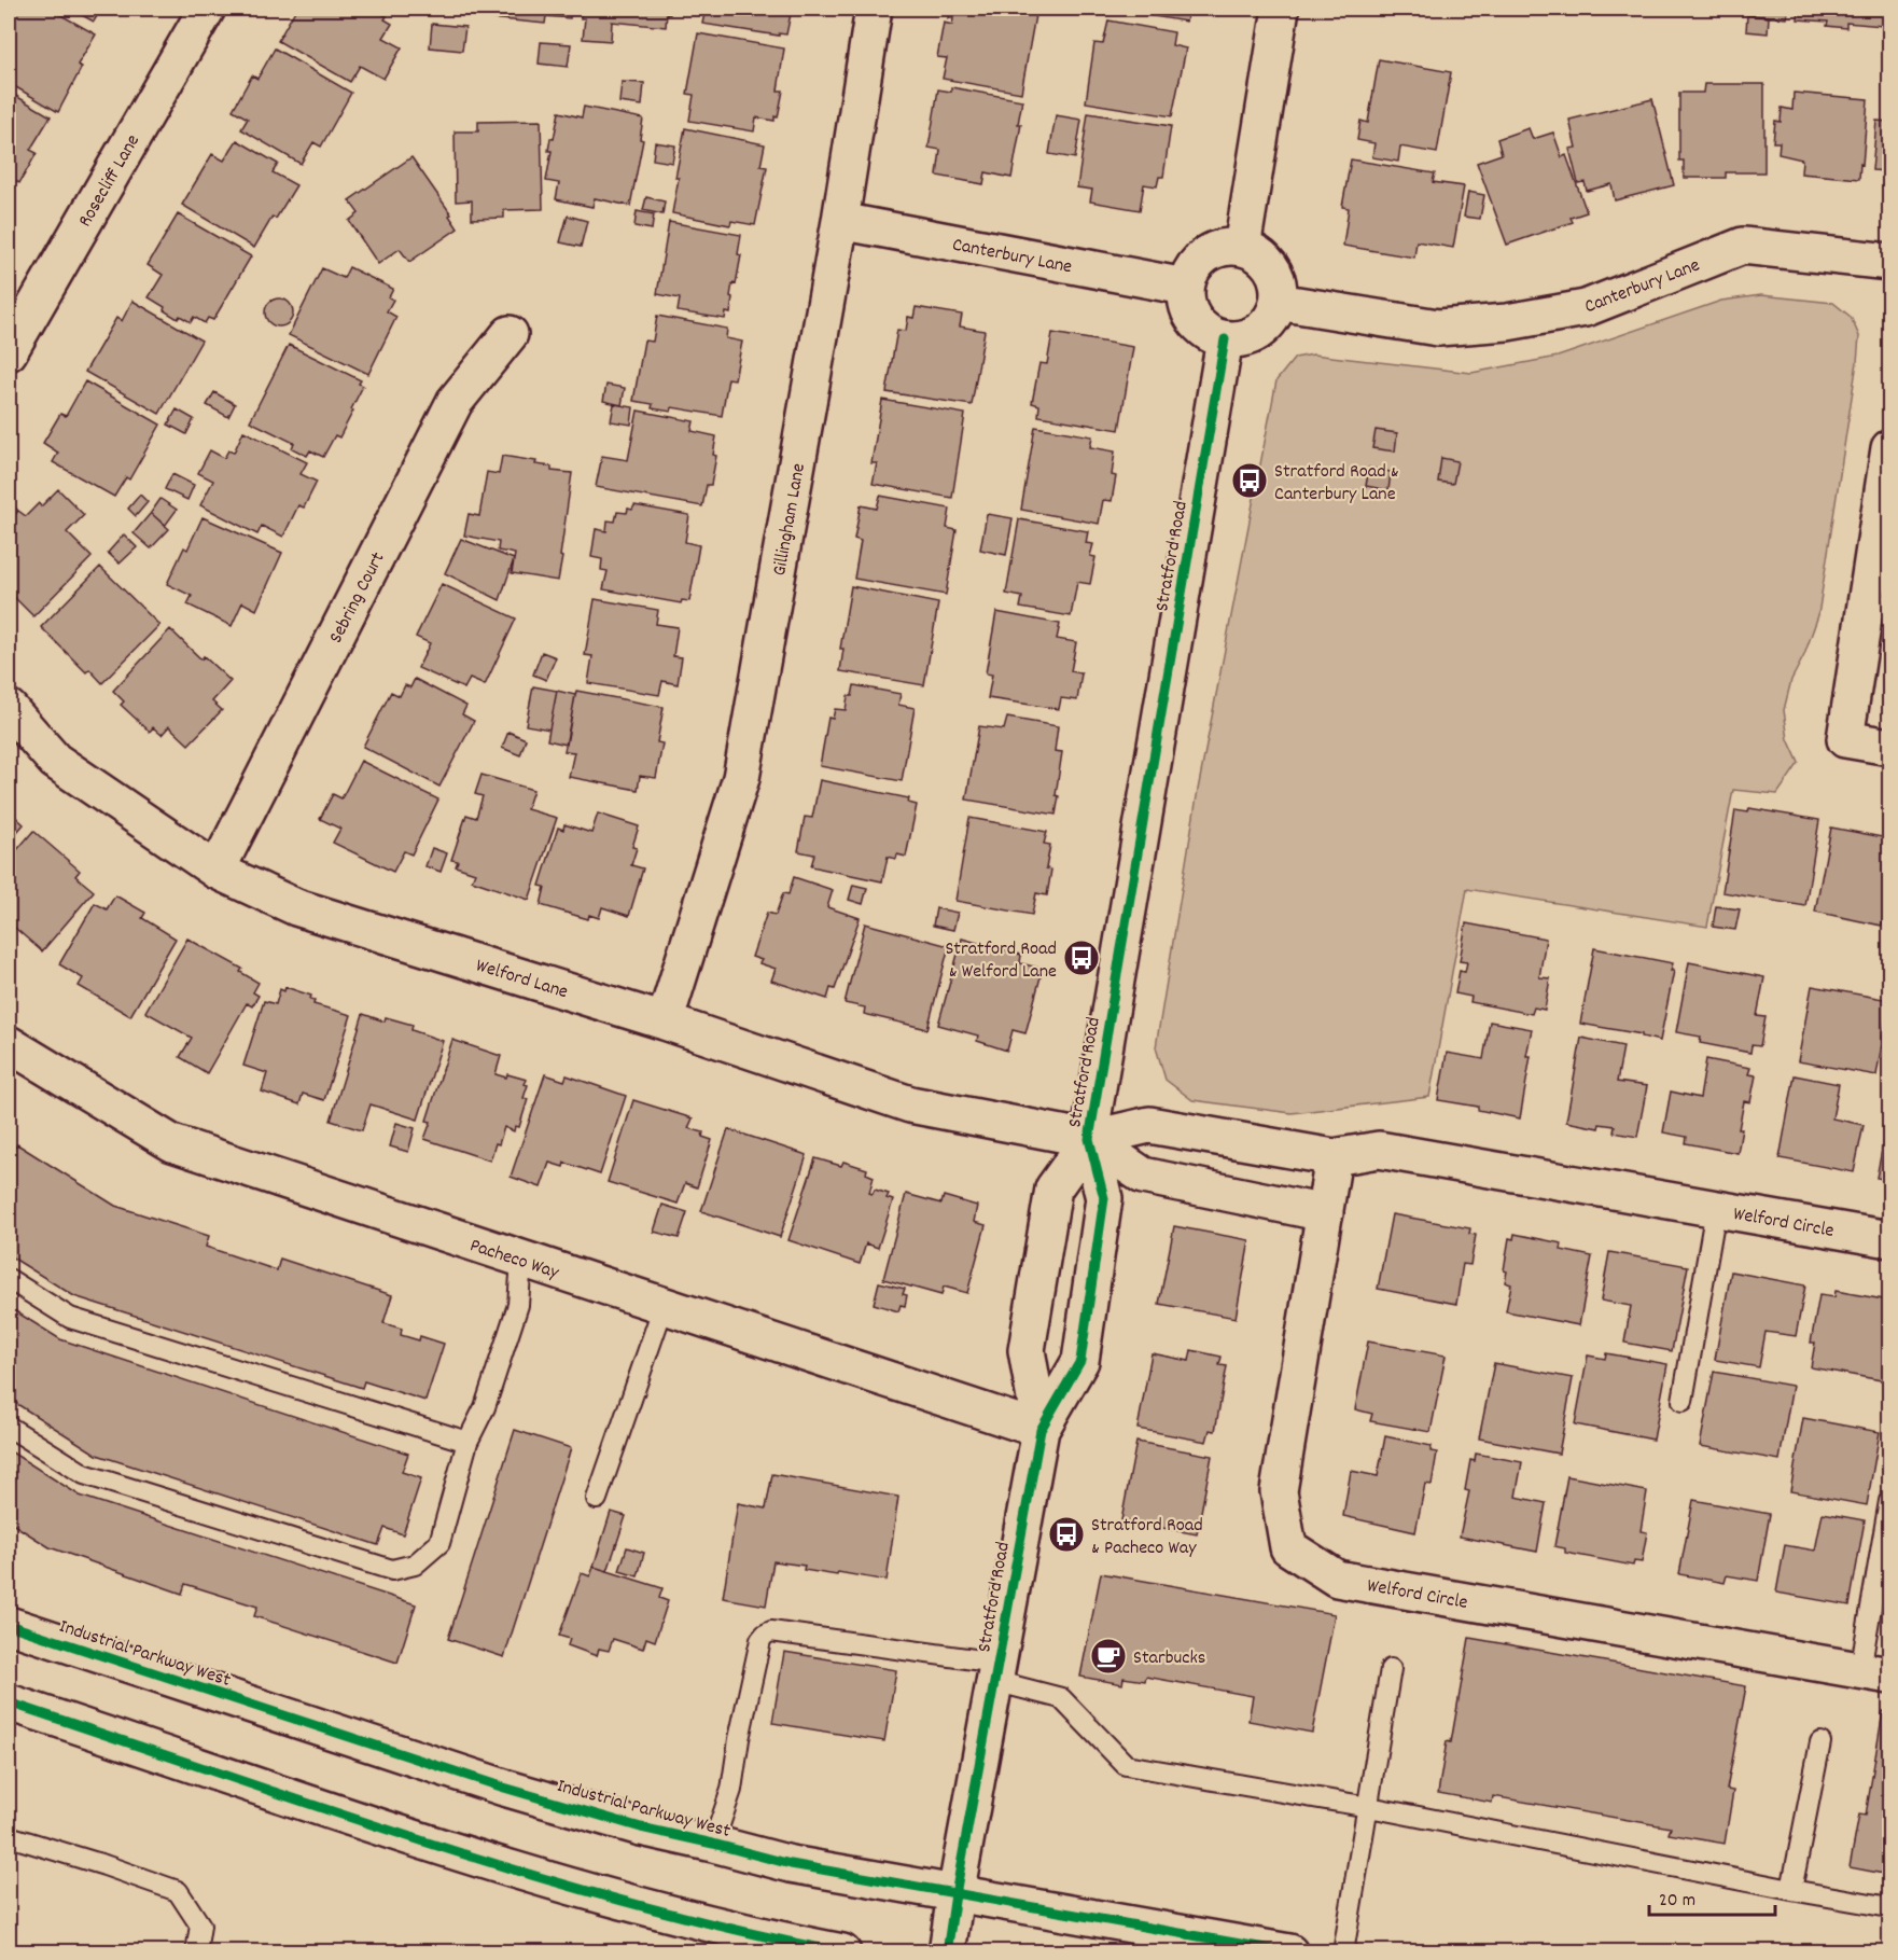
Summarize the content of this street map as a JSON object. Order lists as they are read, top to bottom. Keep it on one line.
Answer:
{"streets":{"street":["Rosecliff Lane","Canterbury Lane","Gillingham Lane","Stratford Road","Sebring Court","Welford Lane","Welford Circle","Pacheco Way","Industrial Parkway West"]},"crossings":[["Canterbury Lane","Gillingham Lane"],["Canterbury Lane","Stratford Road"],["Gillingham Lane","Welford Lane"],["Stratford Road","Welford Lane"],["Stratford Road","Welford Circle"],["Stratford Road","Pacheco Way"],["Stratford Road","Industrial Parkway West"],["Sebring Court","Welford Lane"],["Welford Lane","Welford Circle"]],"places":{"bus stop":["Stratford Road & Canterbury Lane","Stratford Road & Welford Lane","Stratford Road & Pacheco Way"],"cafe":["Starbucks"]},"scale_bar":"20 m"}
